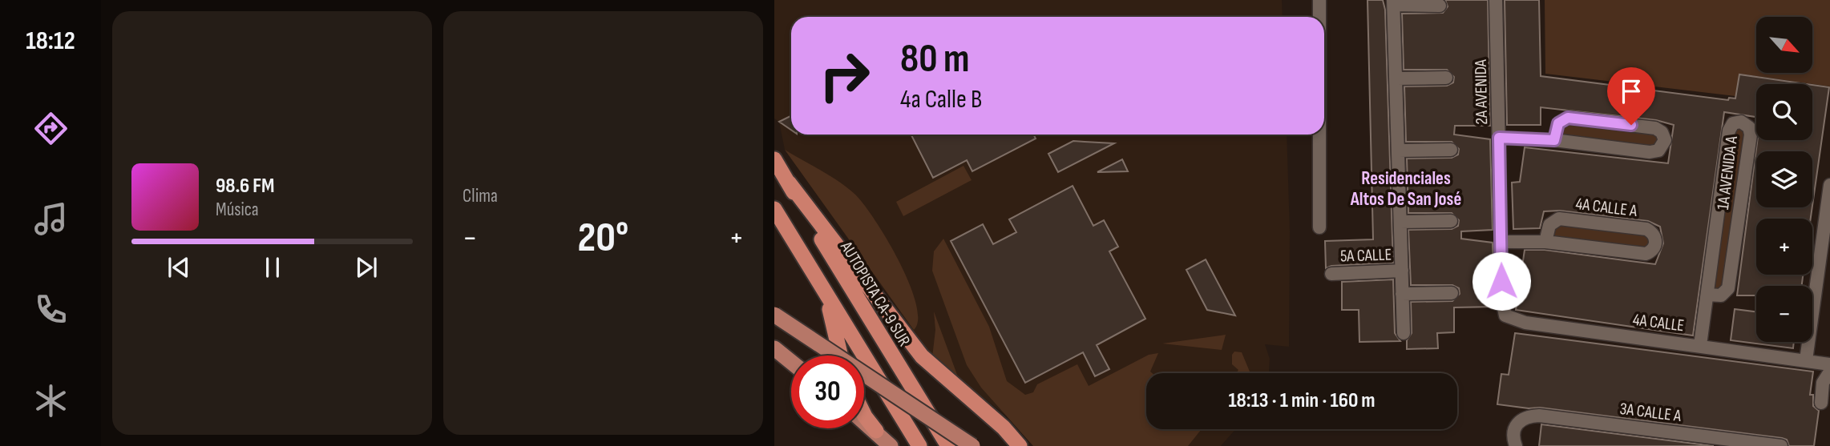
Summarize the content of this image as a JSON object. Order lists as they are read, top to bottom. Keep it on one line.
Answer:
{"streets":{"highway":["AUTOPISTA CA-9 SUR"],"street":["2A AVENIDA","1A AVENIDA A","4A CALLE A","5A CALLE","4A CALLE","3A CALLE A"]},"crossings":[["2A AVENIDA","4A CALLE A"],["2A AVENIDA","4A CALLE"],["1A AVENIDA A","4A CALLE"]],"districts":["Residenciales Altos De San José"],"north":"bottom right","page":{"tabs":"18:12","tile":"Clima","map_buttons":["+","−"],"turn":["80 m","4a Calle B"],"song":["98.6 FM","Música"],"heat":["−","20°","+"],"limit":"30","trip":"18:13 · 1 min · 160 m"}}
